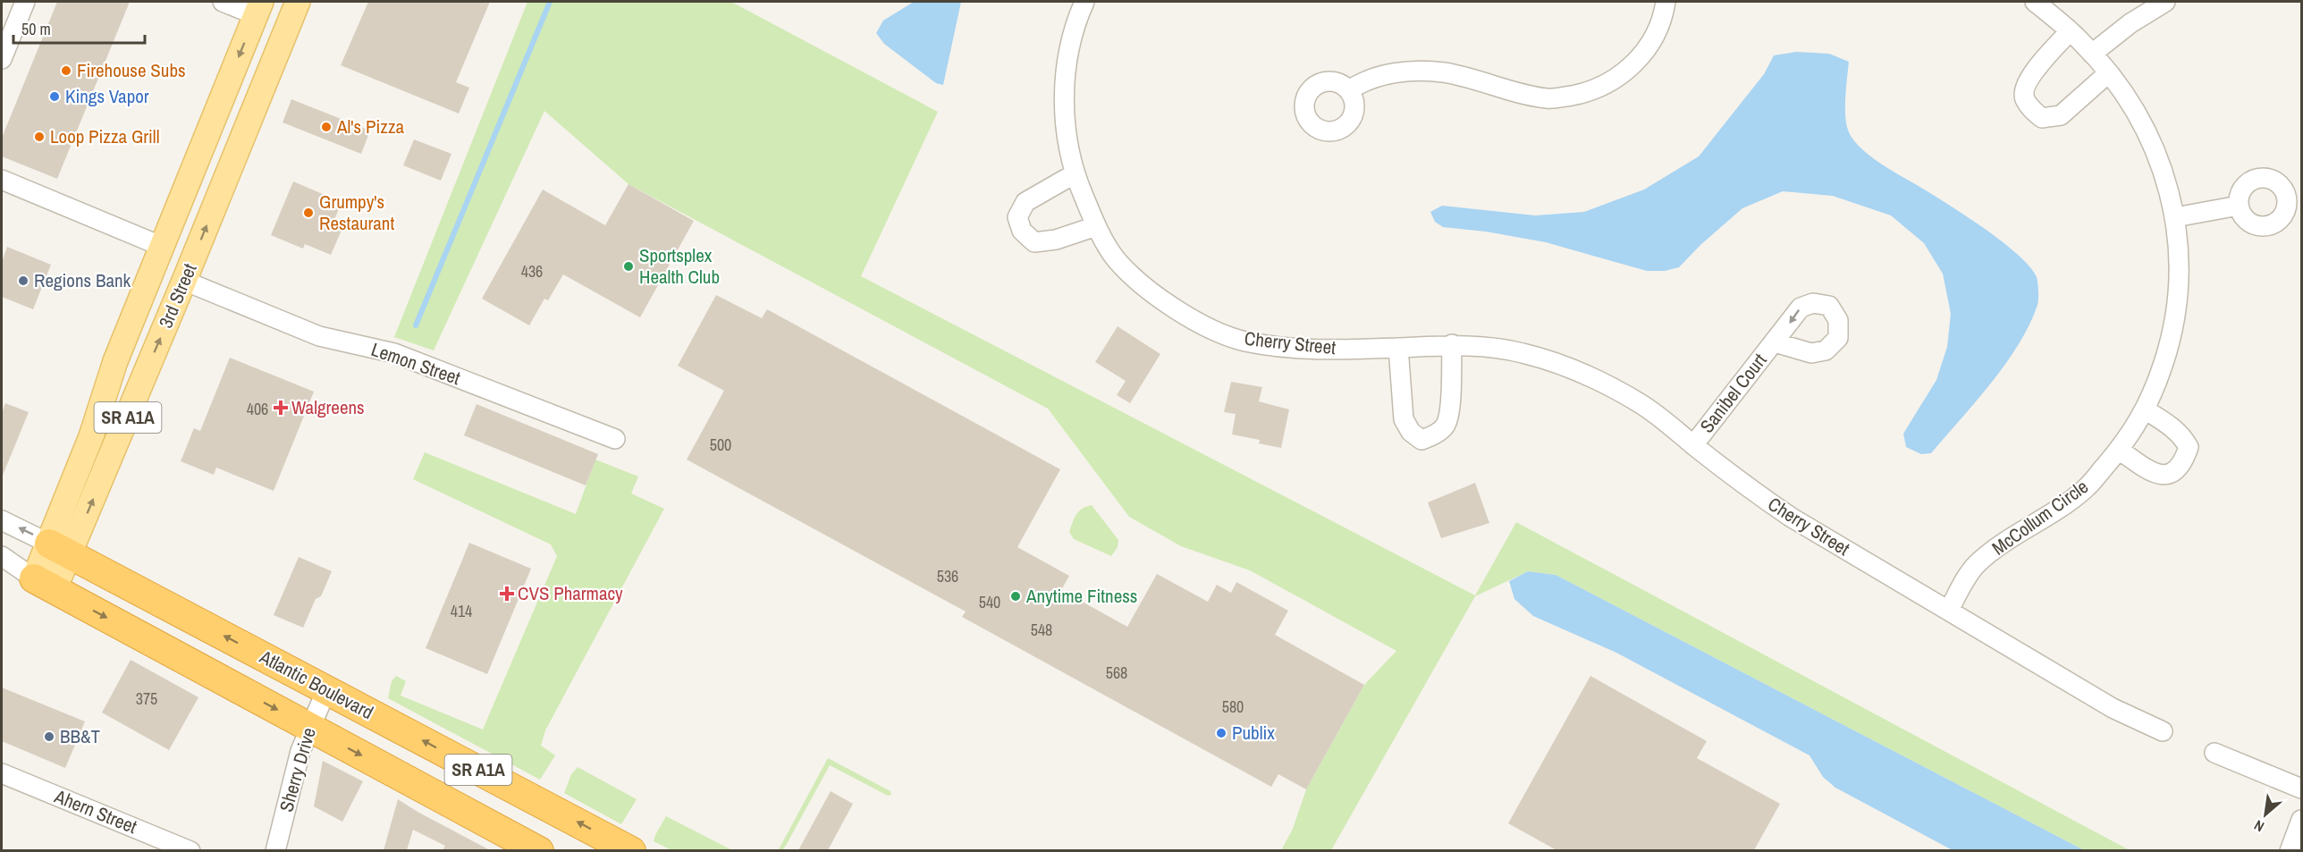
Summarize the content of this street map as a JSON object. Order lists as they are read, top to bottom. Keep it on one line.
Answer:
{"streets":{"highway":["SR A1A","Atlantic Boulevard"],"main road":["3rd Street"],"street":["Cherry Street","Lemon Street","Sanibel Court","McCollum Circle","Sherry Drive","Ahern Street"]},"crossings":[["3rd Street","Lemon Street"],["3rd Street","SR A1A"],["3rd Street","Atlantic Boulevard"],["Cherry Street","Sanibel Court"],["Cherry Street","McCollum Circle"],["SR A1A","Sherry Drive"],["Atlantic Boulevard","Sherry Drive"]],"one_way":["Atlantic Boulevard"],"places":{"other":["Firehouse Subs","Kings Vapor","Al's Pizza","Loop Pizza Grill","Grumpy's Restaurant","Sportsplex Health Club","Regions Bank","Anytime Fitness","Publix","BB&T"],"health":["Walgreens","CVS Pharmacy"]},"house_numbers":["436","406","500","536","540","414","548","568","375","580"],"scale_bar":"50 m","north":"bottom left"}
